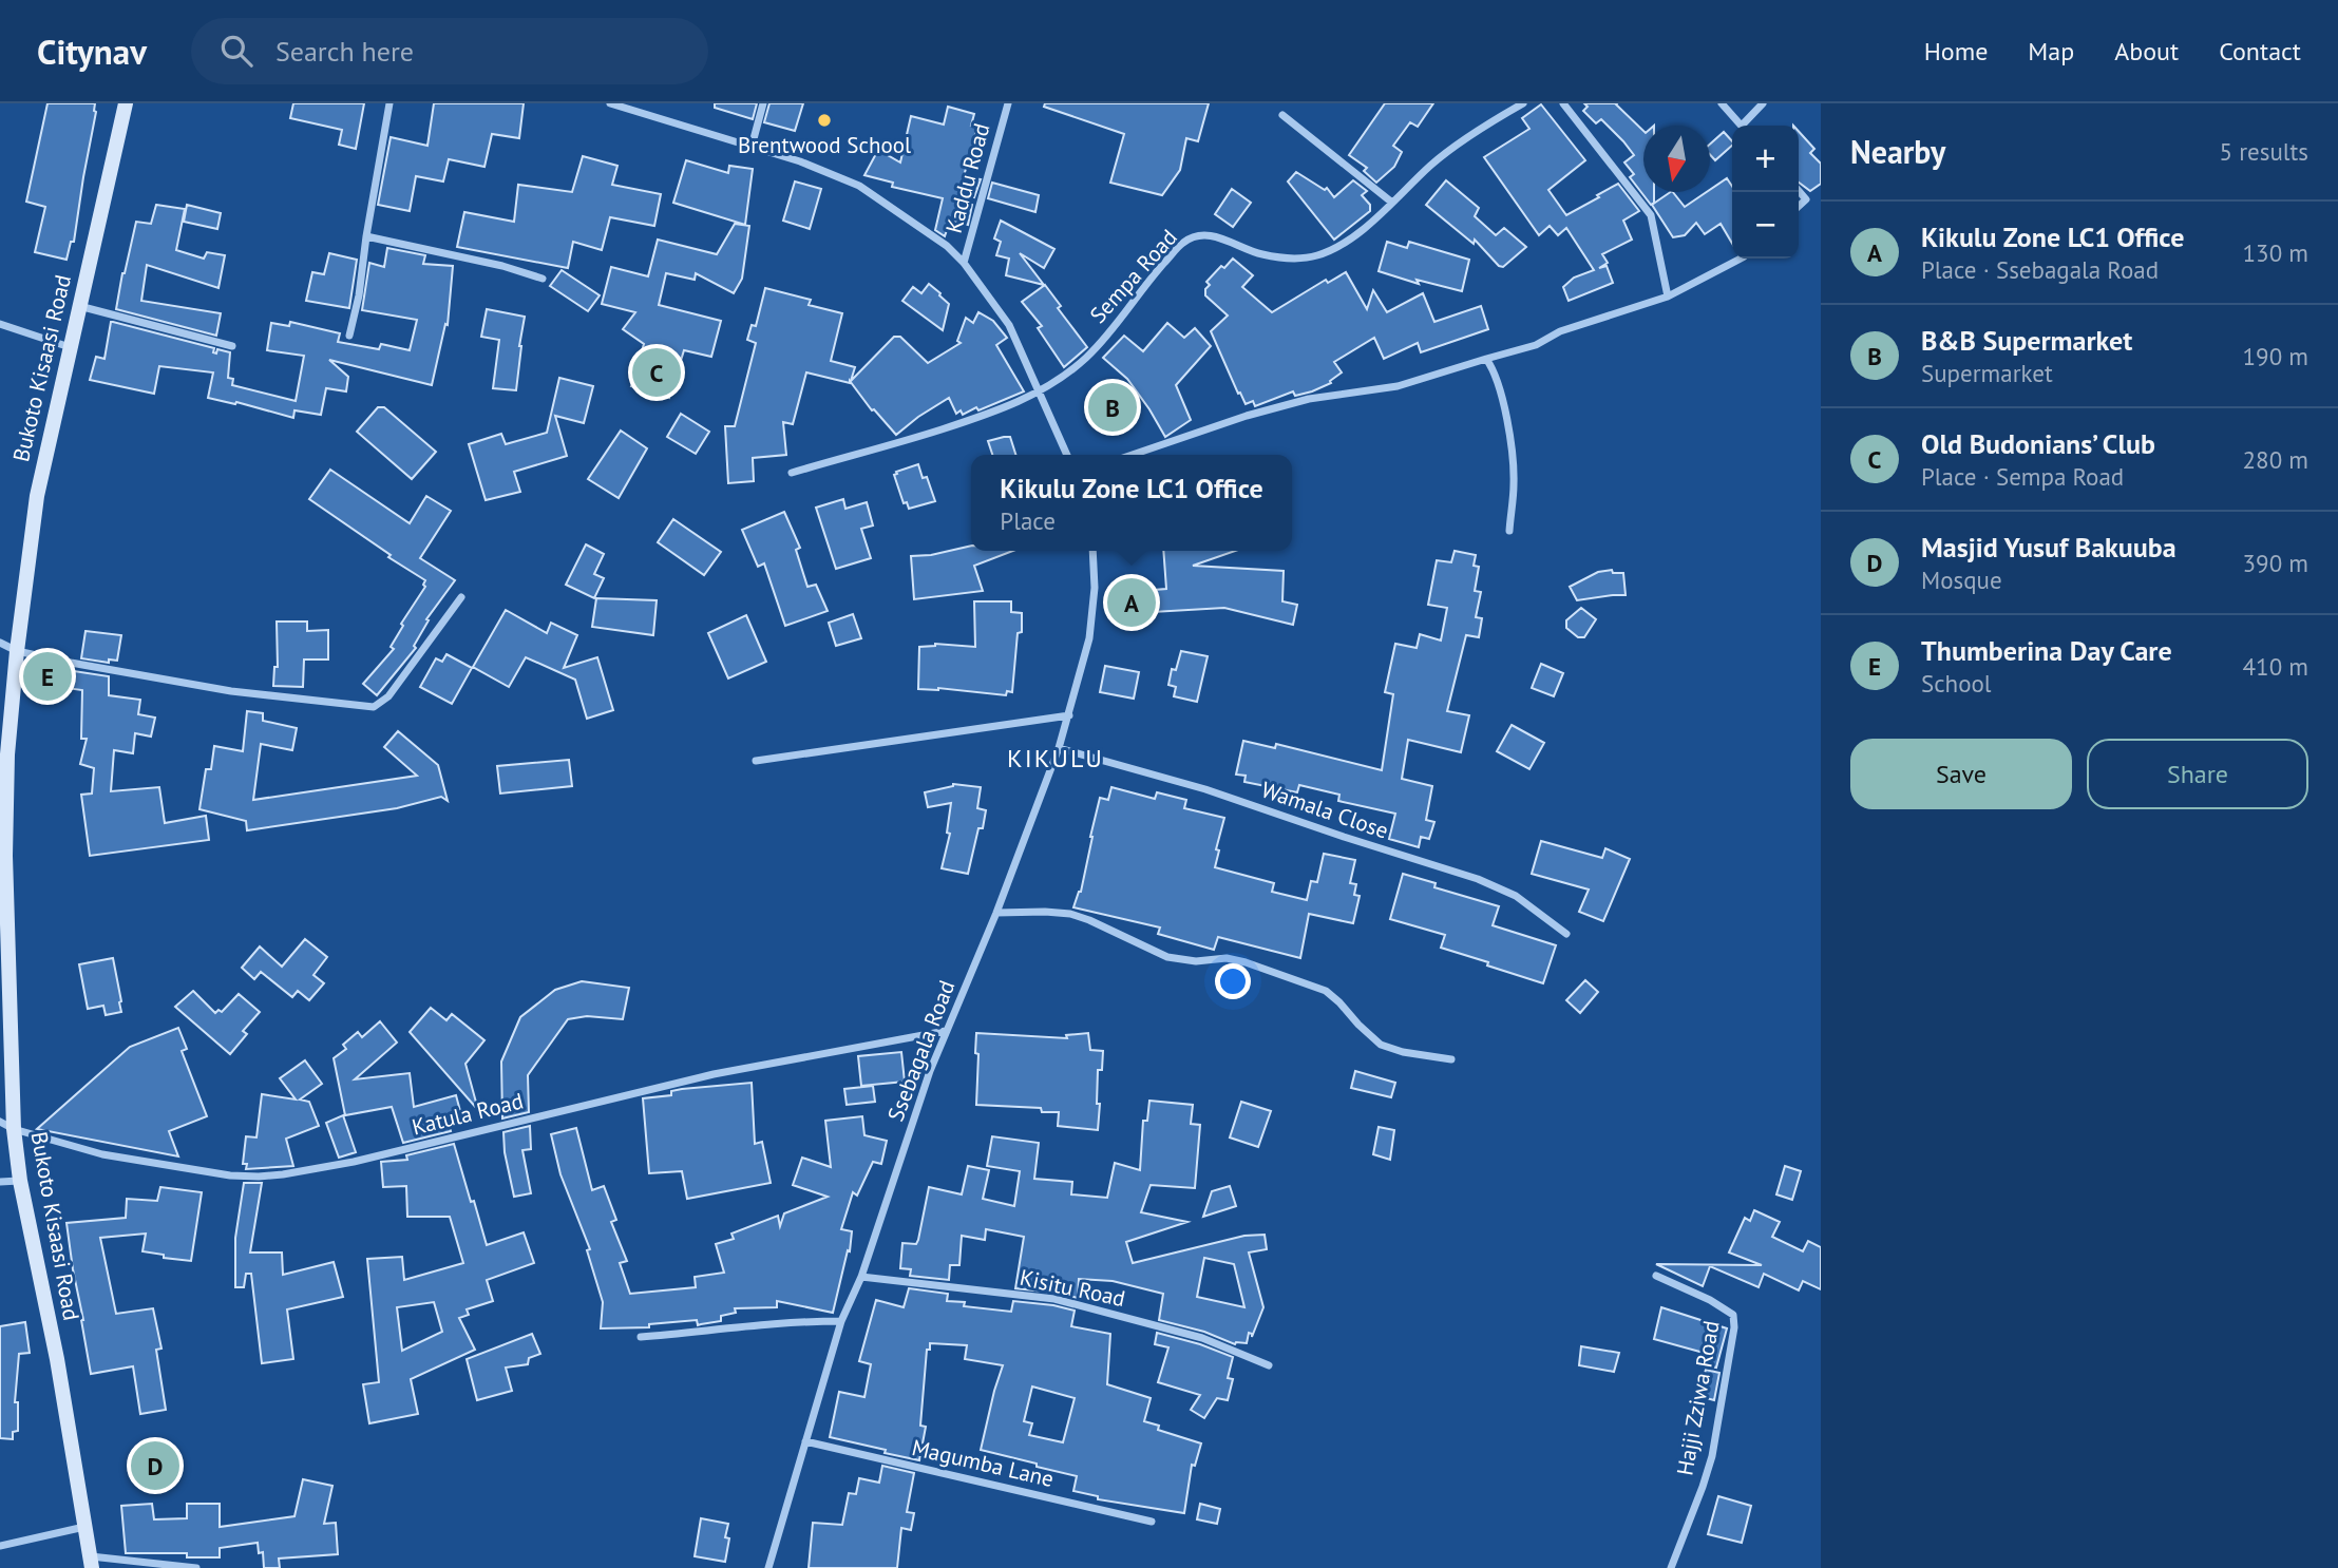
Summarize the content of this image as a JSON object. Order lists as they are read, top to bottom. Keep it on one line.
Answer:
{"streets":{"main road":["Bukoto Kisaasi Road"],"street":["Kaddu Road","Sempa Road","Wamala Close","Ssebagala Road","Katula Road","Kisitu Road","Hajji Zziwa Road","Magumba Lane"]},"crossings":[["Bukoto Kisaasi Road","Katula Road"],["Wamala Close","Ssebagala Road"],["Ssebagala Road","Katula Road"],["Ssebagala Road","Kisitu Road"],["Ssebagala Road","Magumba Lane"]],"districts":["KIKULU"],"places":["Brentwood School"],"north":"bottom","page":{"header":"Citynav","search":"Search here","nav":["Home","Map","About","Contact"],"heading":["Nearby","5 results"],"map_buttons":["+","−"],"list":[{"mark":"A","name":"Kikulu Zone LC1 Office","note":"Place · Ssebagala Road","value":"130 m"},{"mark":"B","name":"B&B Supermarket","note":"Supermarket","value":"190 m"},{"mark":"C","name":"Old Budonians’ Club","note":"Place · Sempa Road","value":"280 m"},{"mark":"D","name":"Masjid Yusuf Bakuuba","note":"Mosque","value":"390 m"},{"mark":"E","name":"Thumberina Day Care","note":"School","value":"410 m"}],"pins":["C","B","A","E","D"],"popup":["Kikulu Zone LC1 Office","Place"],"buttons":["Save","Share"]}}
